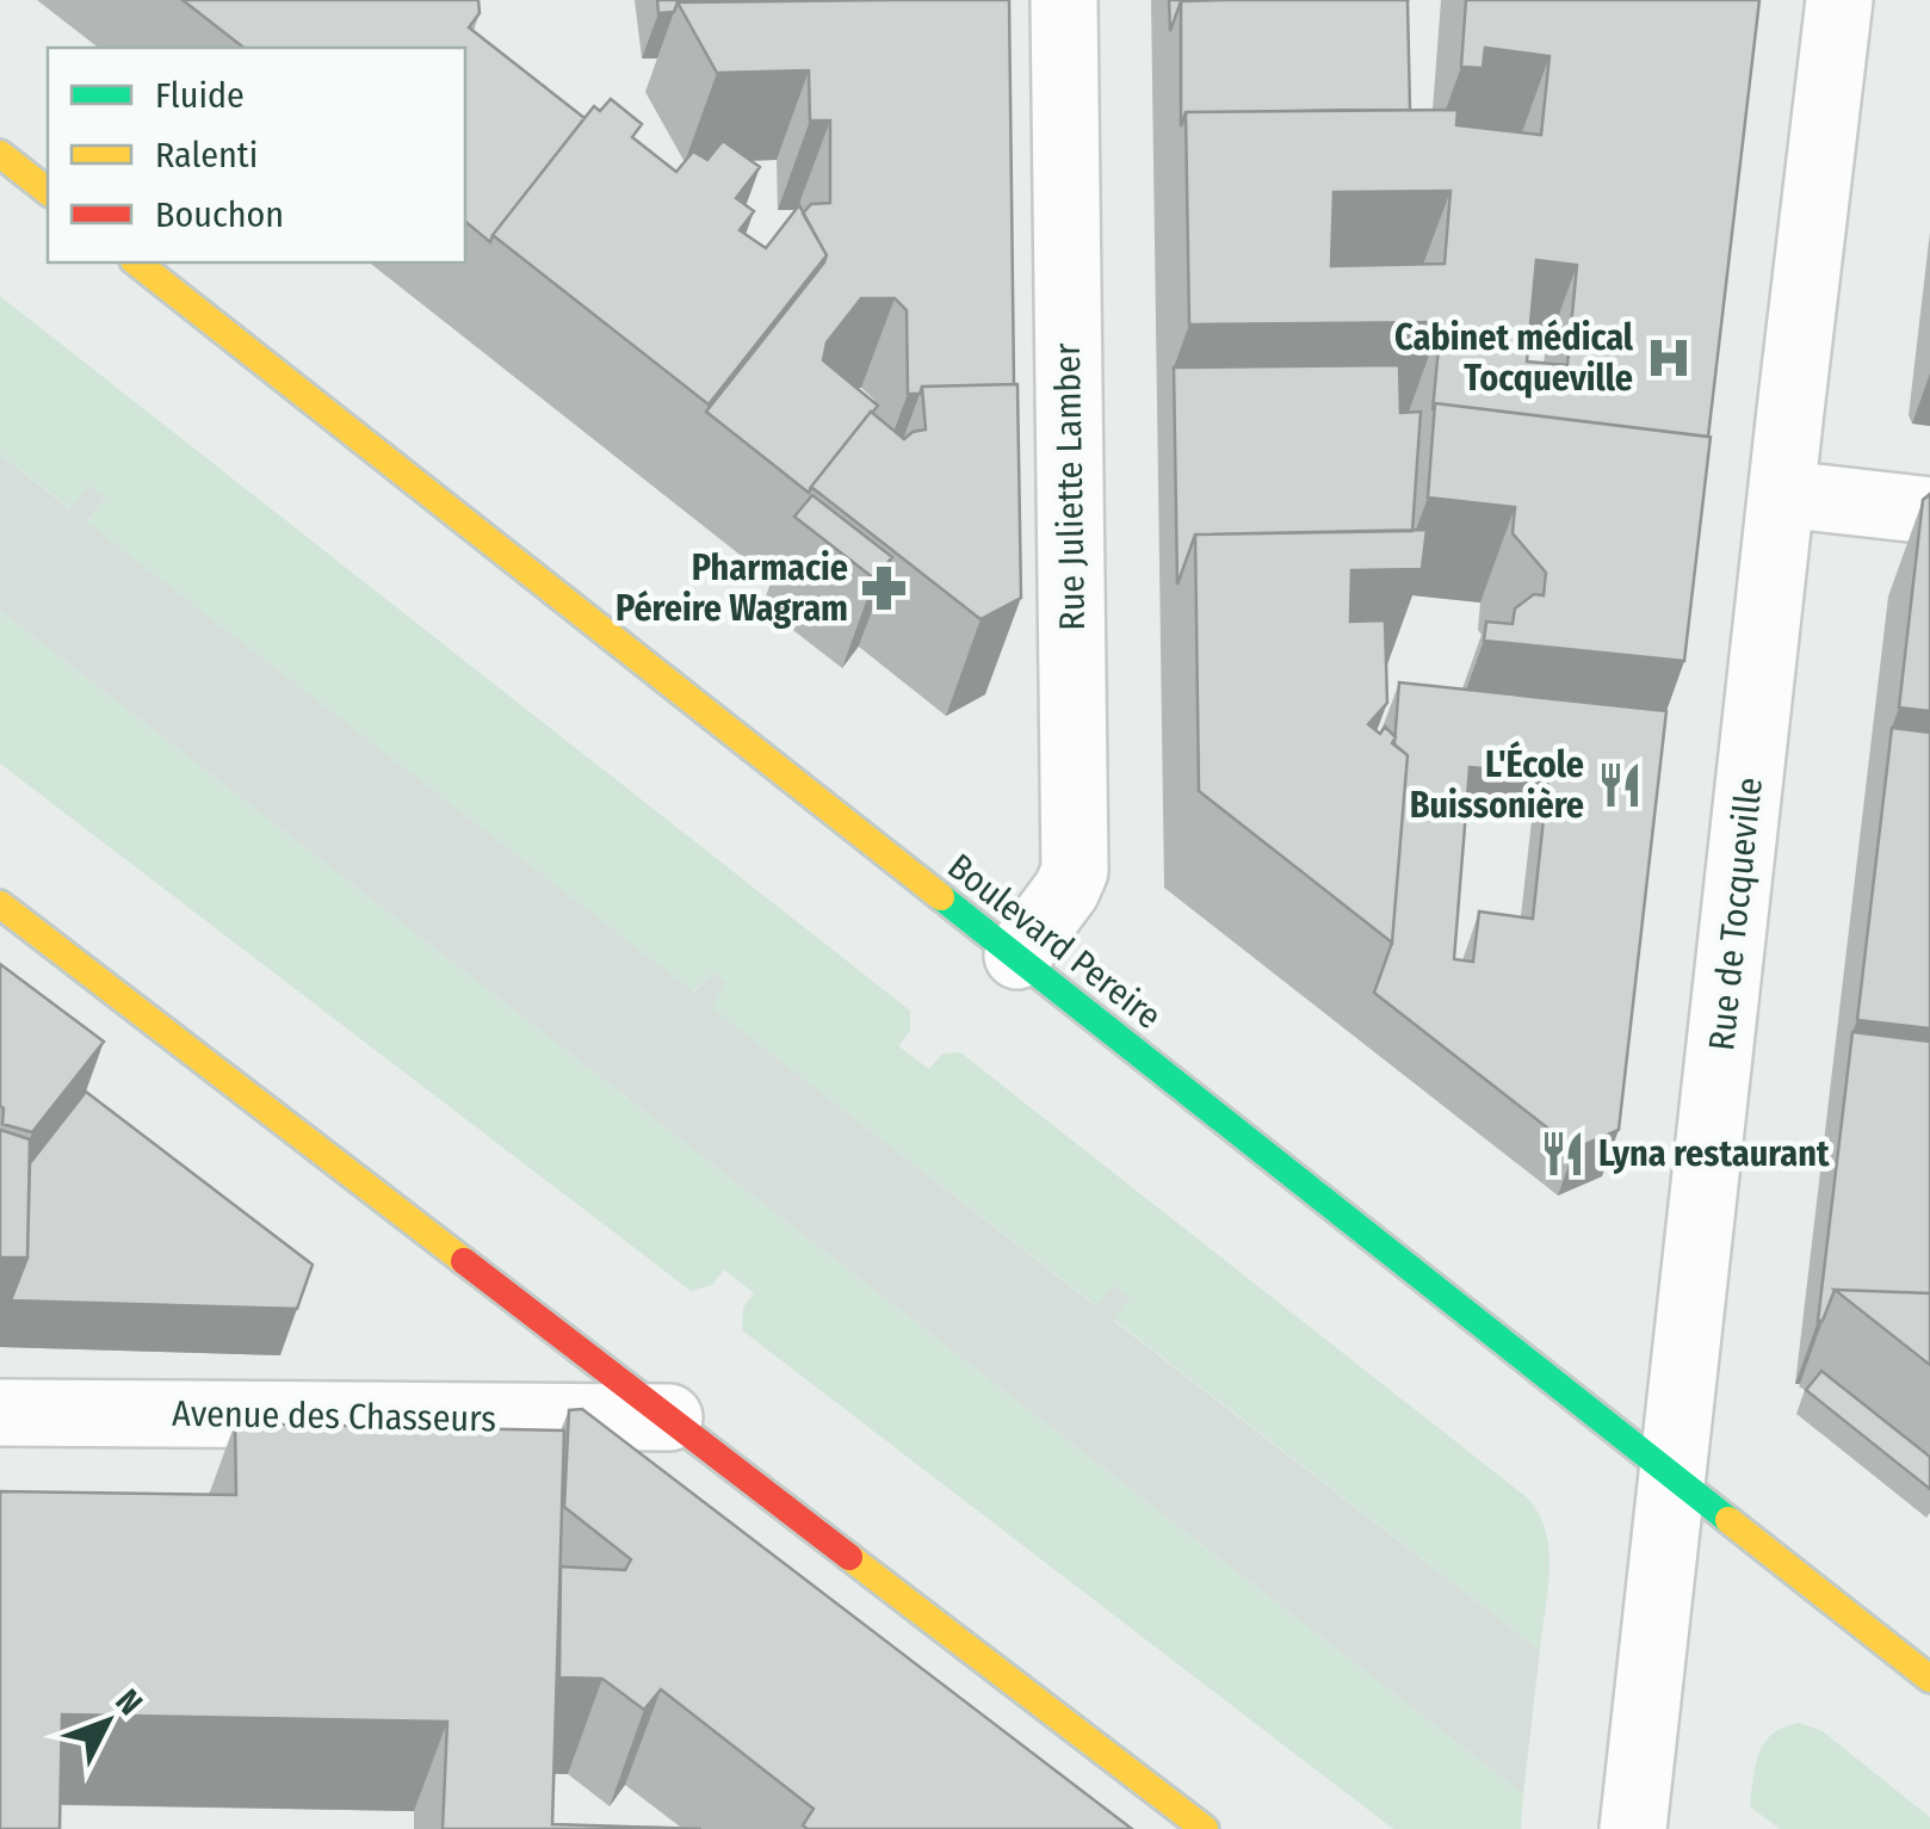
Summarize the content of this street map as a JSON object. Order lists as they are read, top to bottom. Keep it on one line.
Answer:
{"streets":{"main road":["Boulevard Pereire"],"street":["Rue Juliette Lamber","Rue de Tocqueville","Avenue des Chasseurs"]},"crossings":[["Rue Juliette Lamber","Boulevard Pereire"],["Rue de Tocqueville","Boulevard Pereire"]],"places":{"hospital":["Cabinet médical Tocqueville"],"pharmacy":["Pharmacie Péreire Wagram"],"restaurant":["L'École Buissonière","Lyna restaurant"]},"legend":["Fluide","Ralenti","Bouchon"],"north":"top right"}
